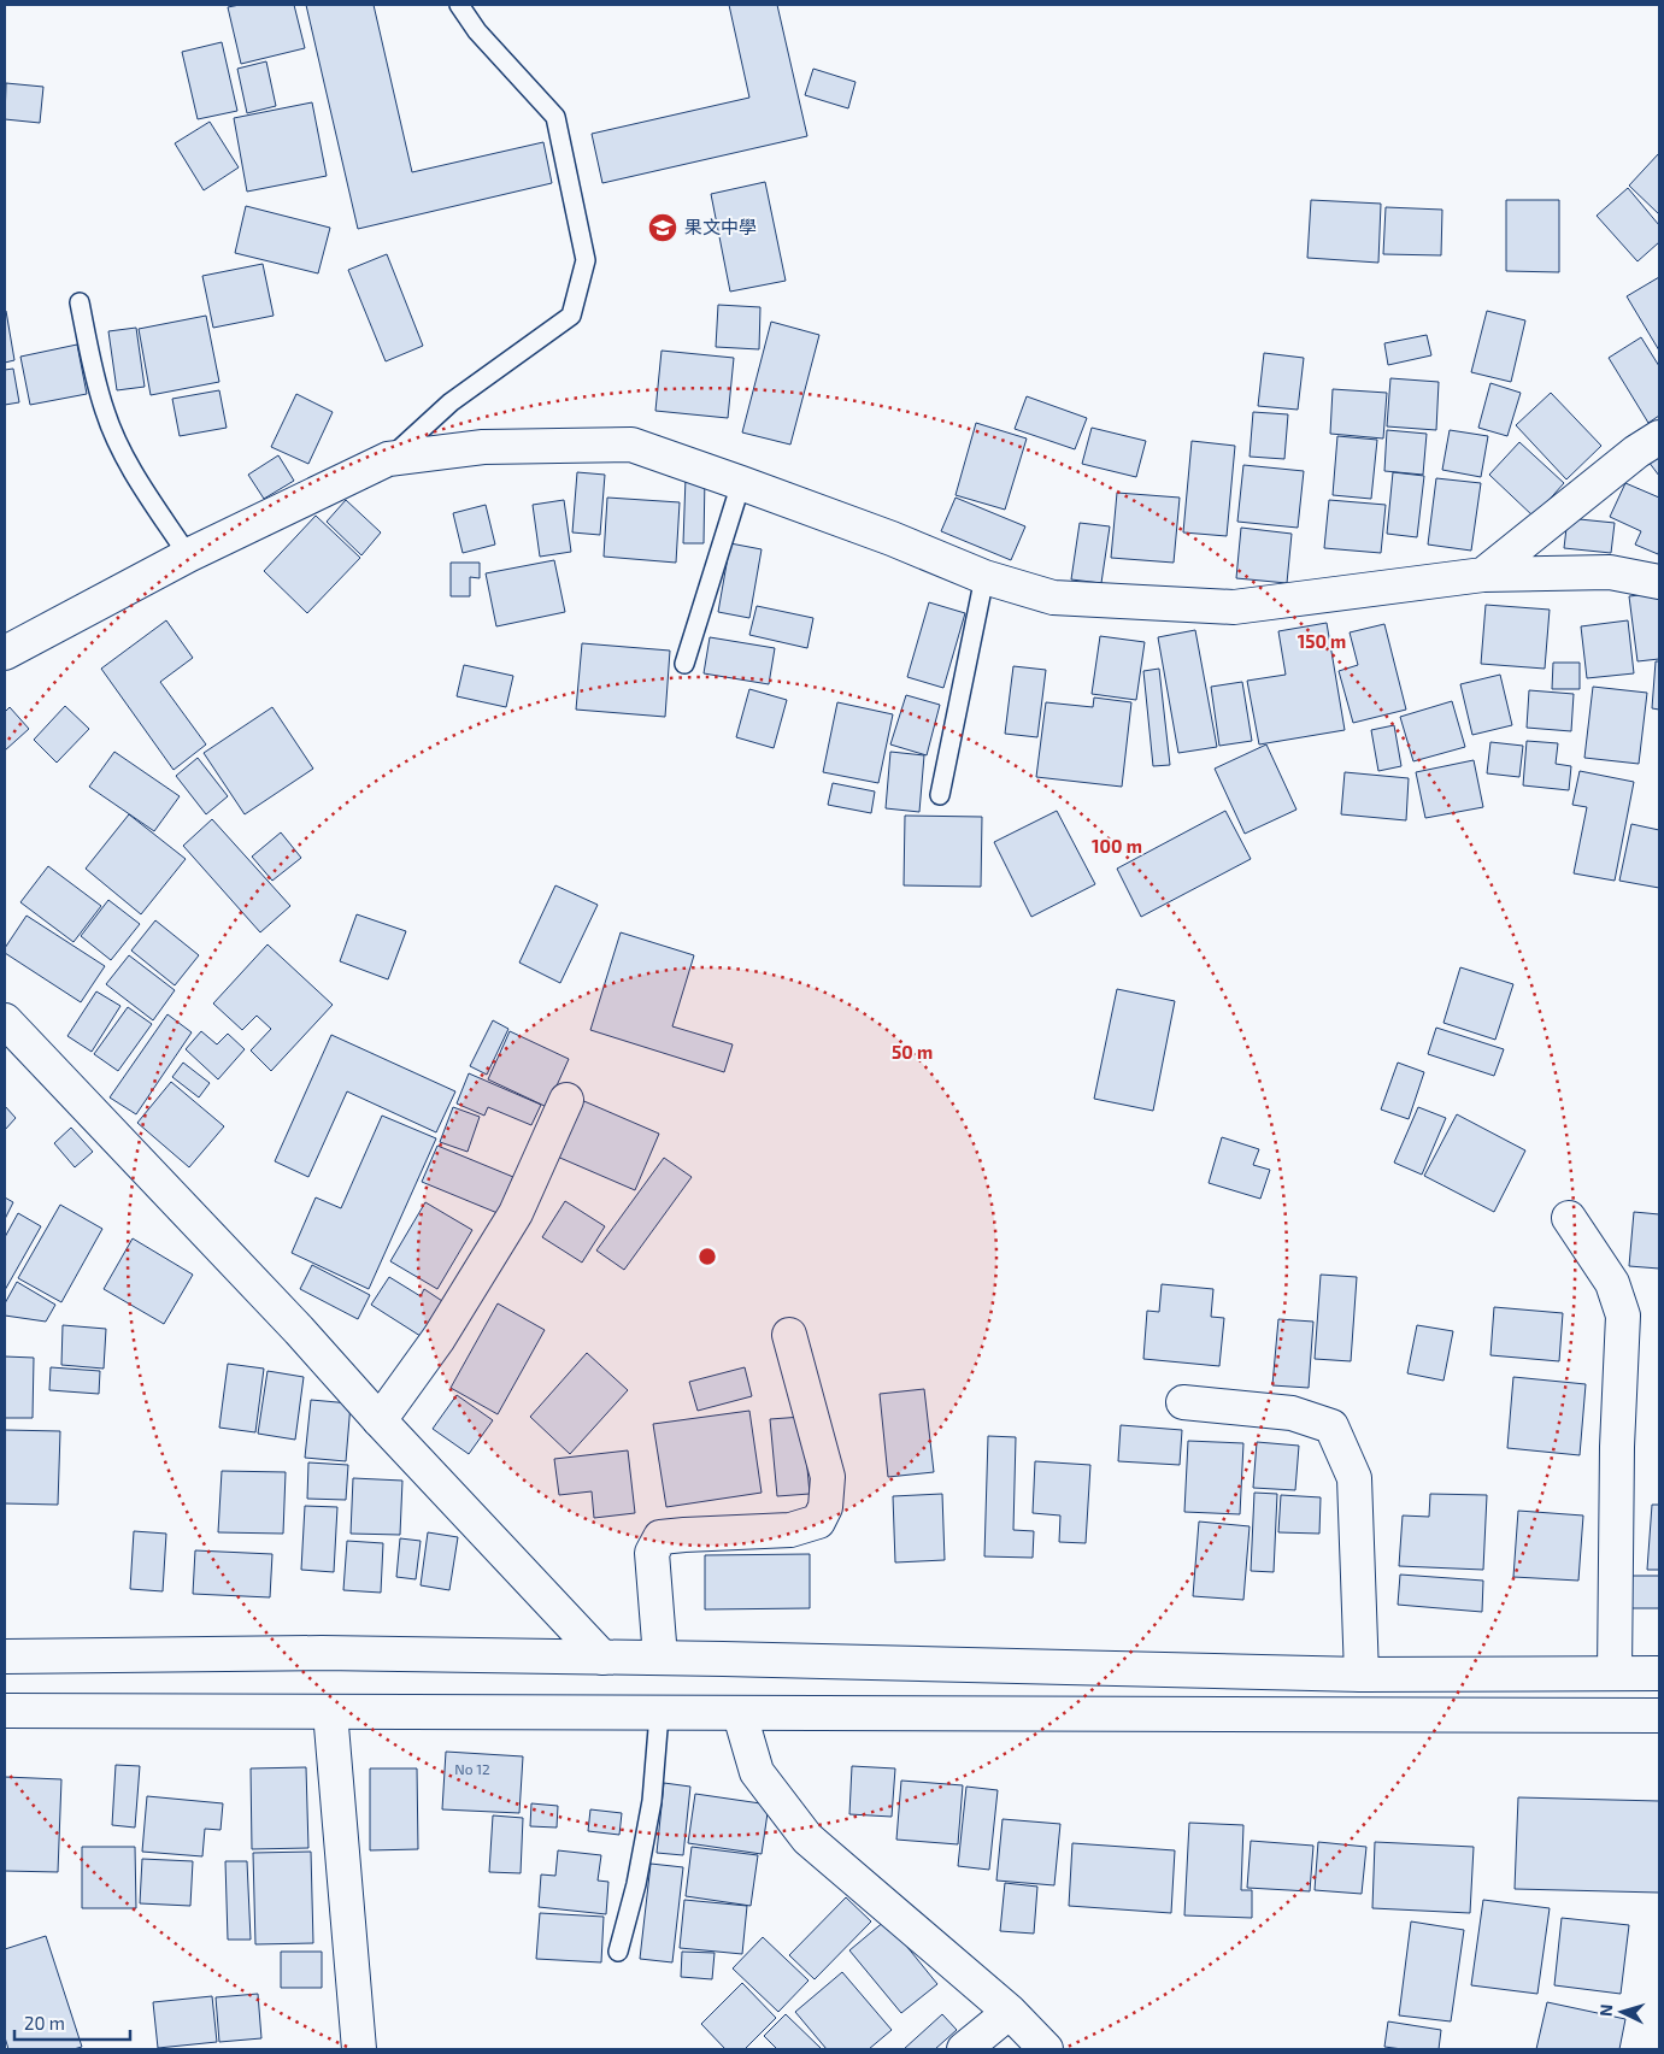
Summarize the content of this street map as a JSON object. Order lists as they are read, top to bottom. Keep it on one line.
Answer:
{"places":{"school or university":["果文中學"]},"house_numbers":["No 12"],"scale_bar":"20 m","north":"left","rings":["150 m","100 m","50 m"]}
